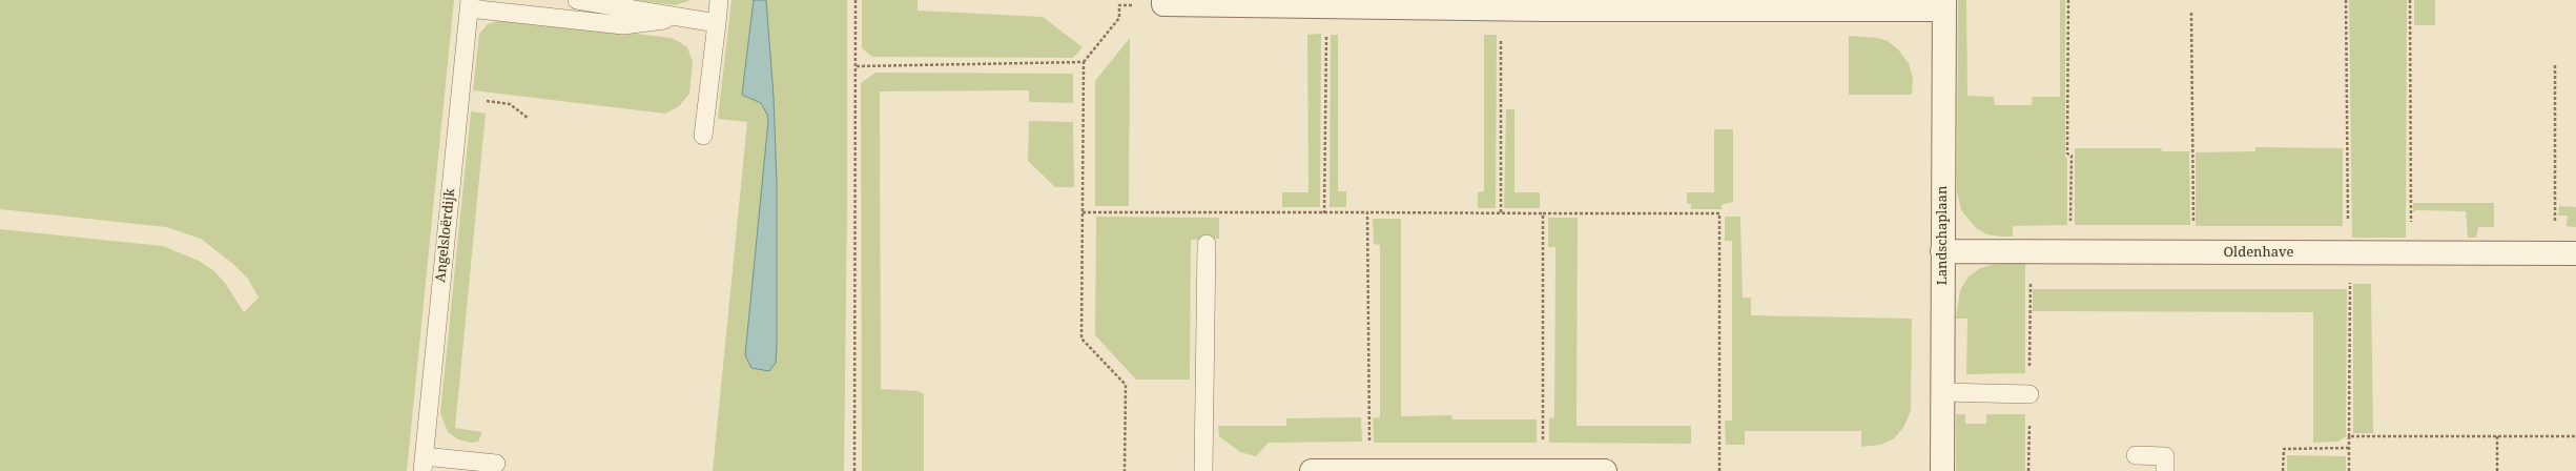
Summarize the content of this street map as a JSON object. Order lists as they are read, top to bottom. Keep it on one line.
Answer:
{"streets":{"street":["Landschaplaan","Oldenhave"],"lane":["Angelsloërdijk"]},"crossings":[["Landschaplaan","Oldenhave"]]}
